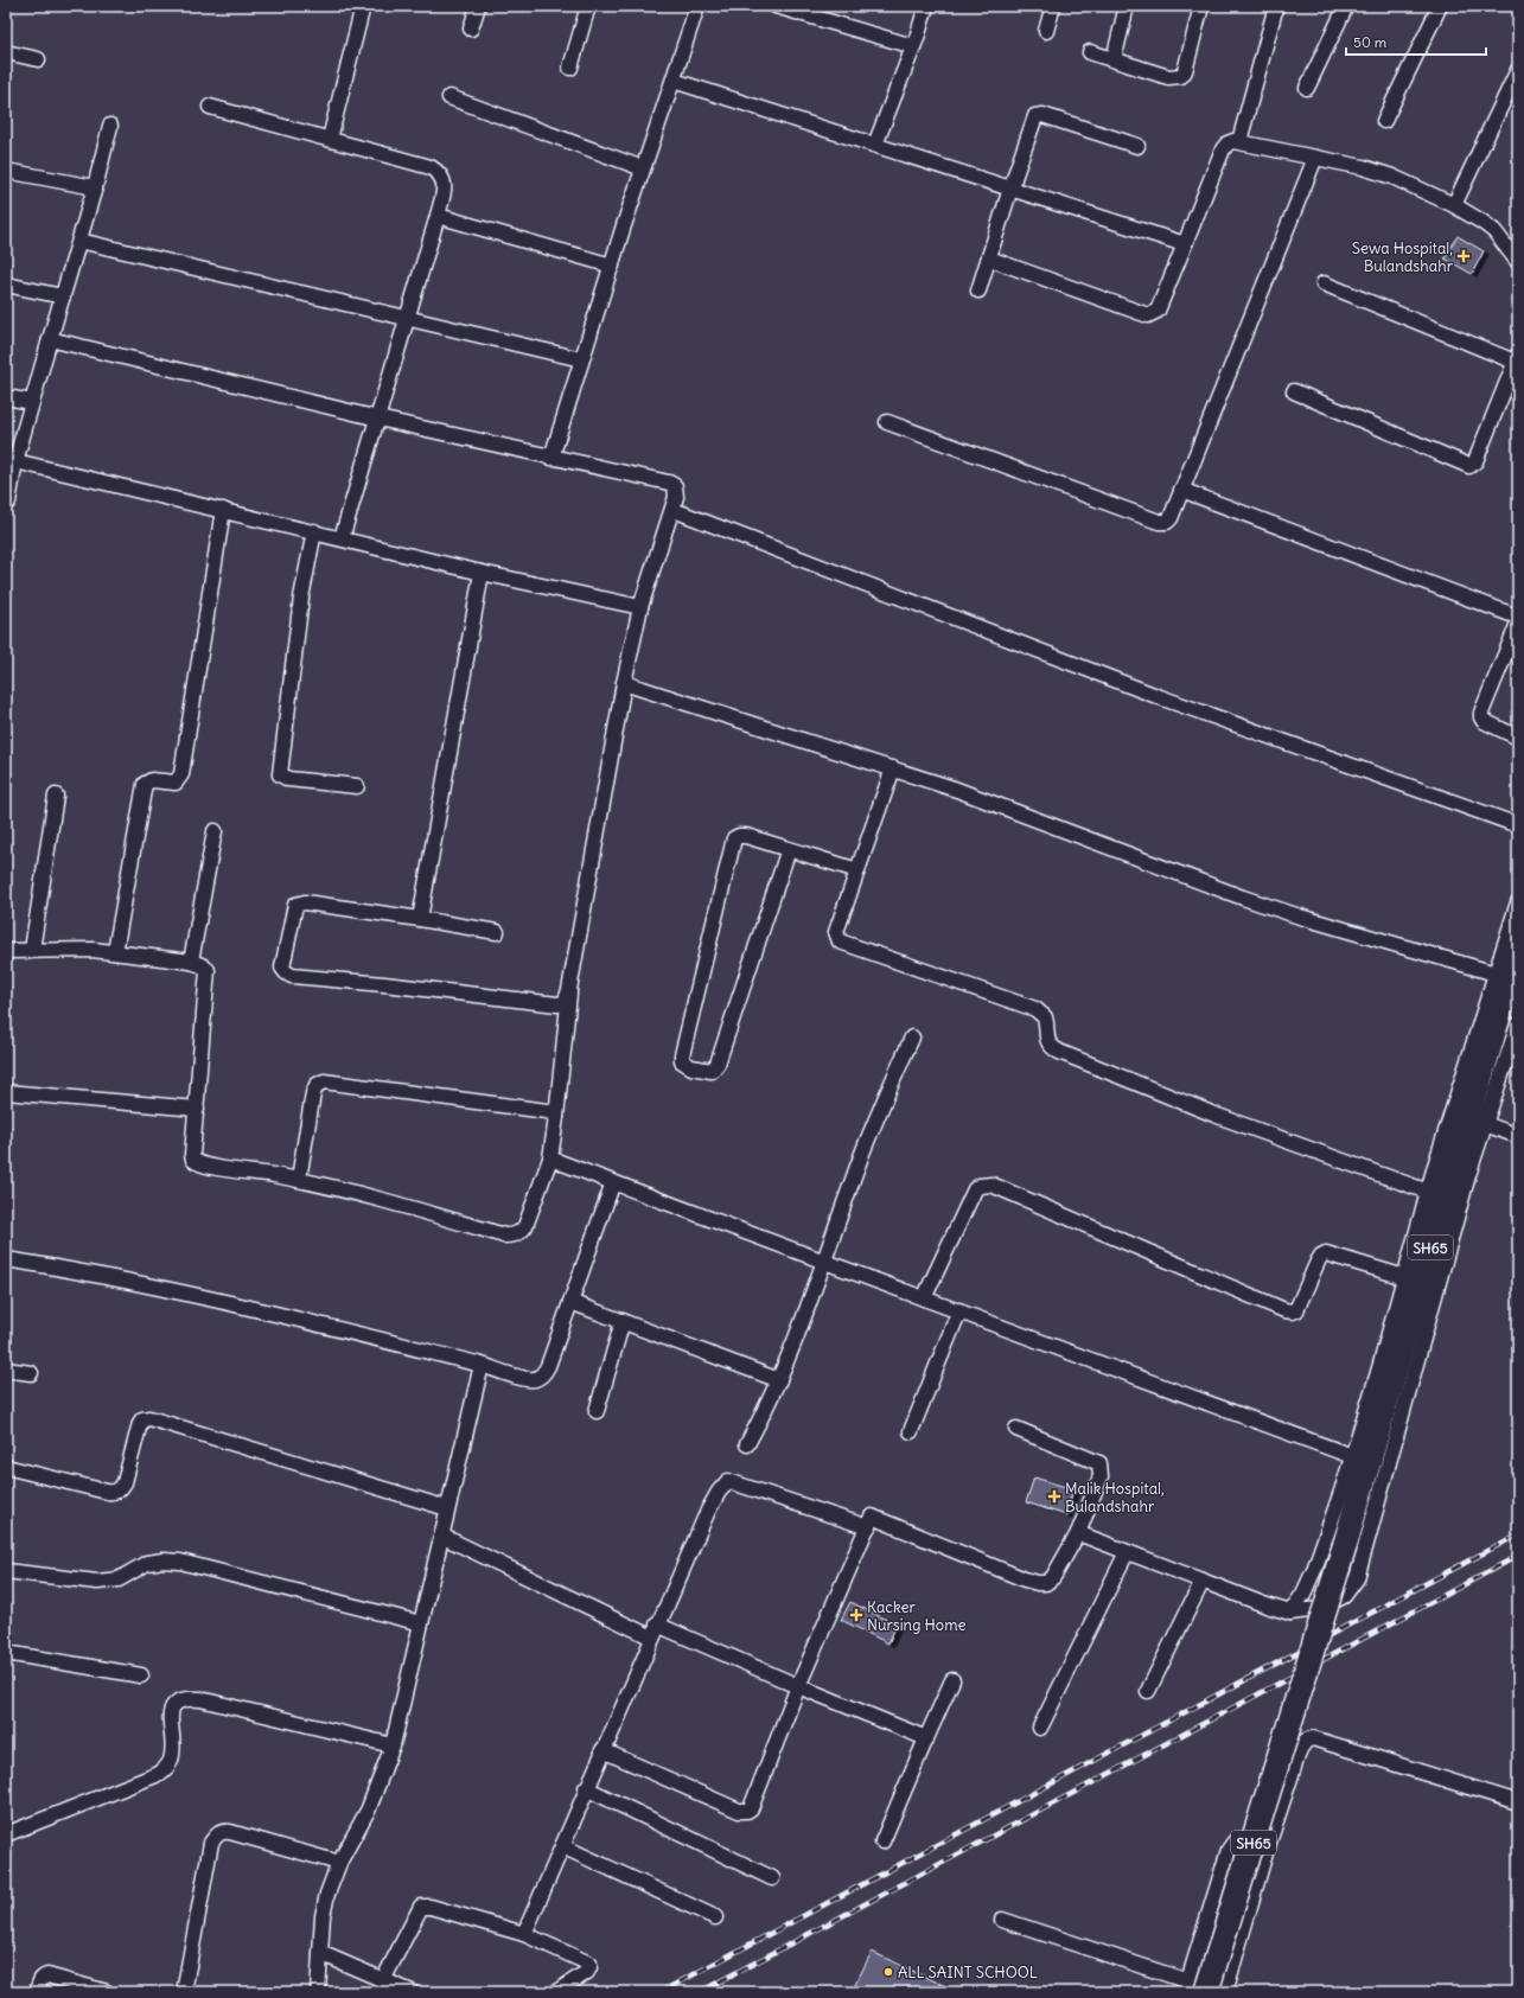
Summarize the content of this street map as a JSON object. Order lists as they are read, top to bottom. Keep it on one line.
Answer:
{"streets":{"main road":["SH65"]},"places":{"health":["Sewa Hospital, Bulandshahr","Malik Hospital, Bulandshahr","Kacker Nursing Home"],"other":["ALL SAINT SCHOOL"]},"scale_bar":"50 m"}
